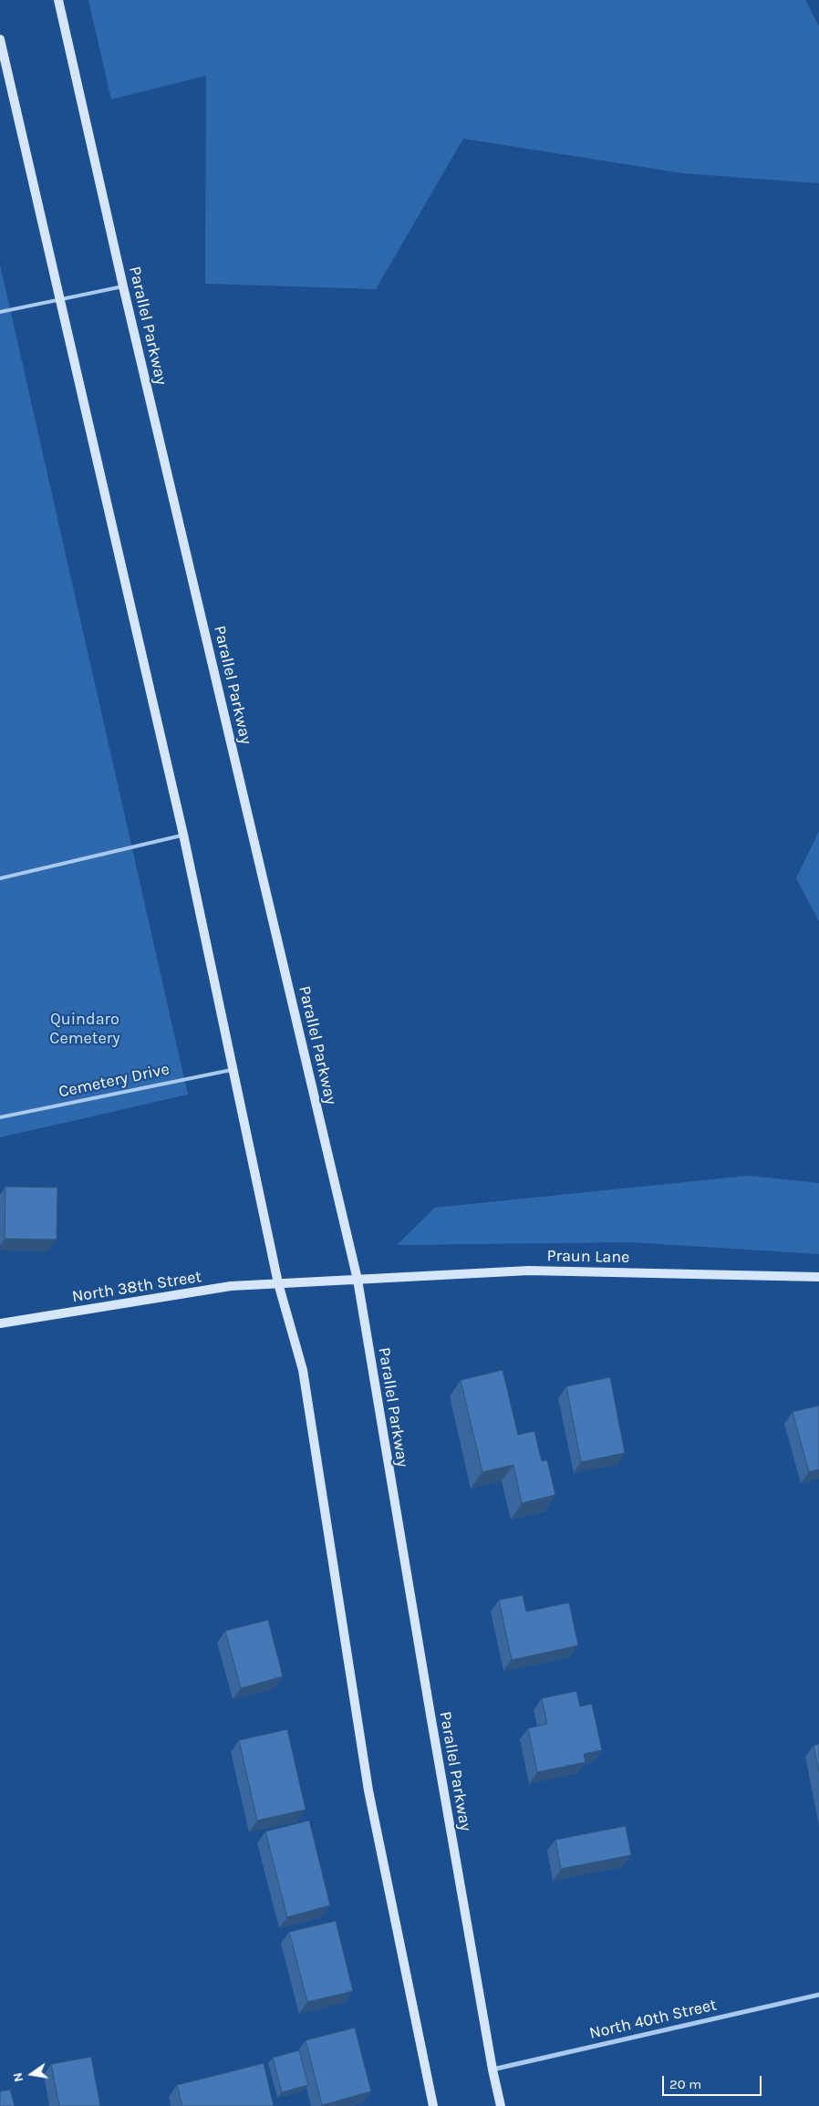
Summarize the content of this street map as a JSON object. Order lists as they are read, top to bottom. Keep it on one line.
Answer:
{"streets":{"main road":["Parallel Parkway","Praun Lane","North 38th Street"],"street":["North 40th Street"],"lane":["Cemetery Drive"]},"crossings":[["Parallel Parkway","Praun Lane"],["Parallel Parkway","North 40th Street"],["Praun Lane","North 38th Street"]],"parks":["Quindaro Cemetery"],"scale_bar":"20 m","north":"left"}
